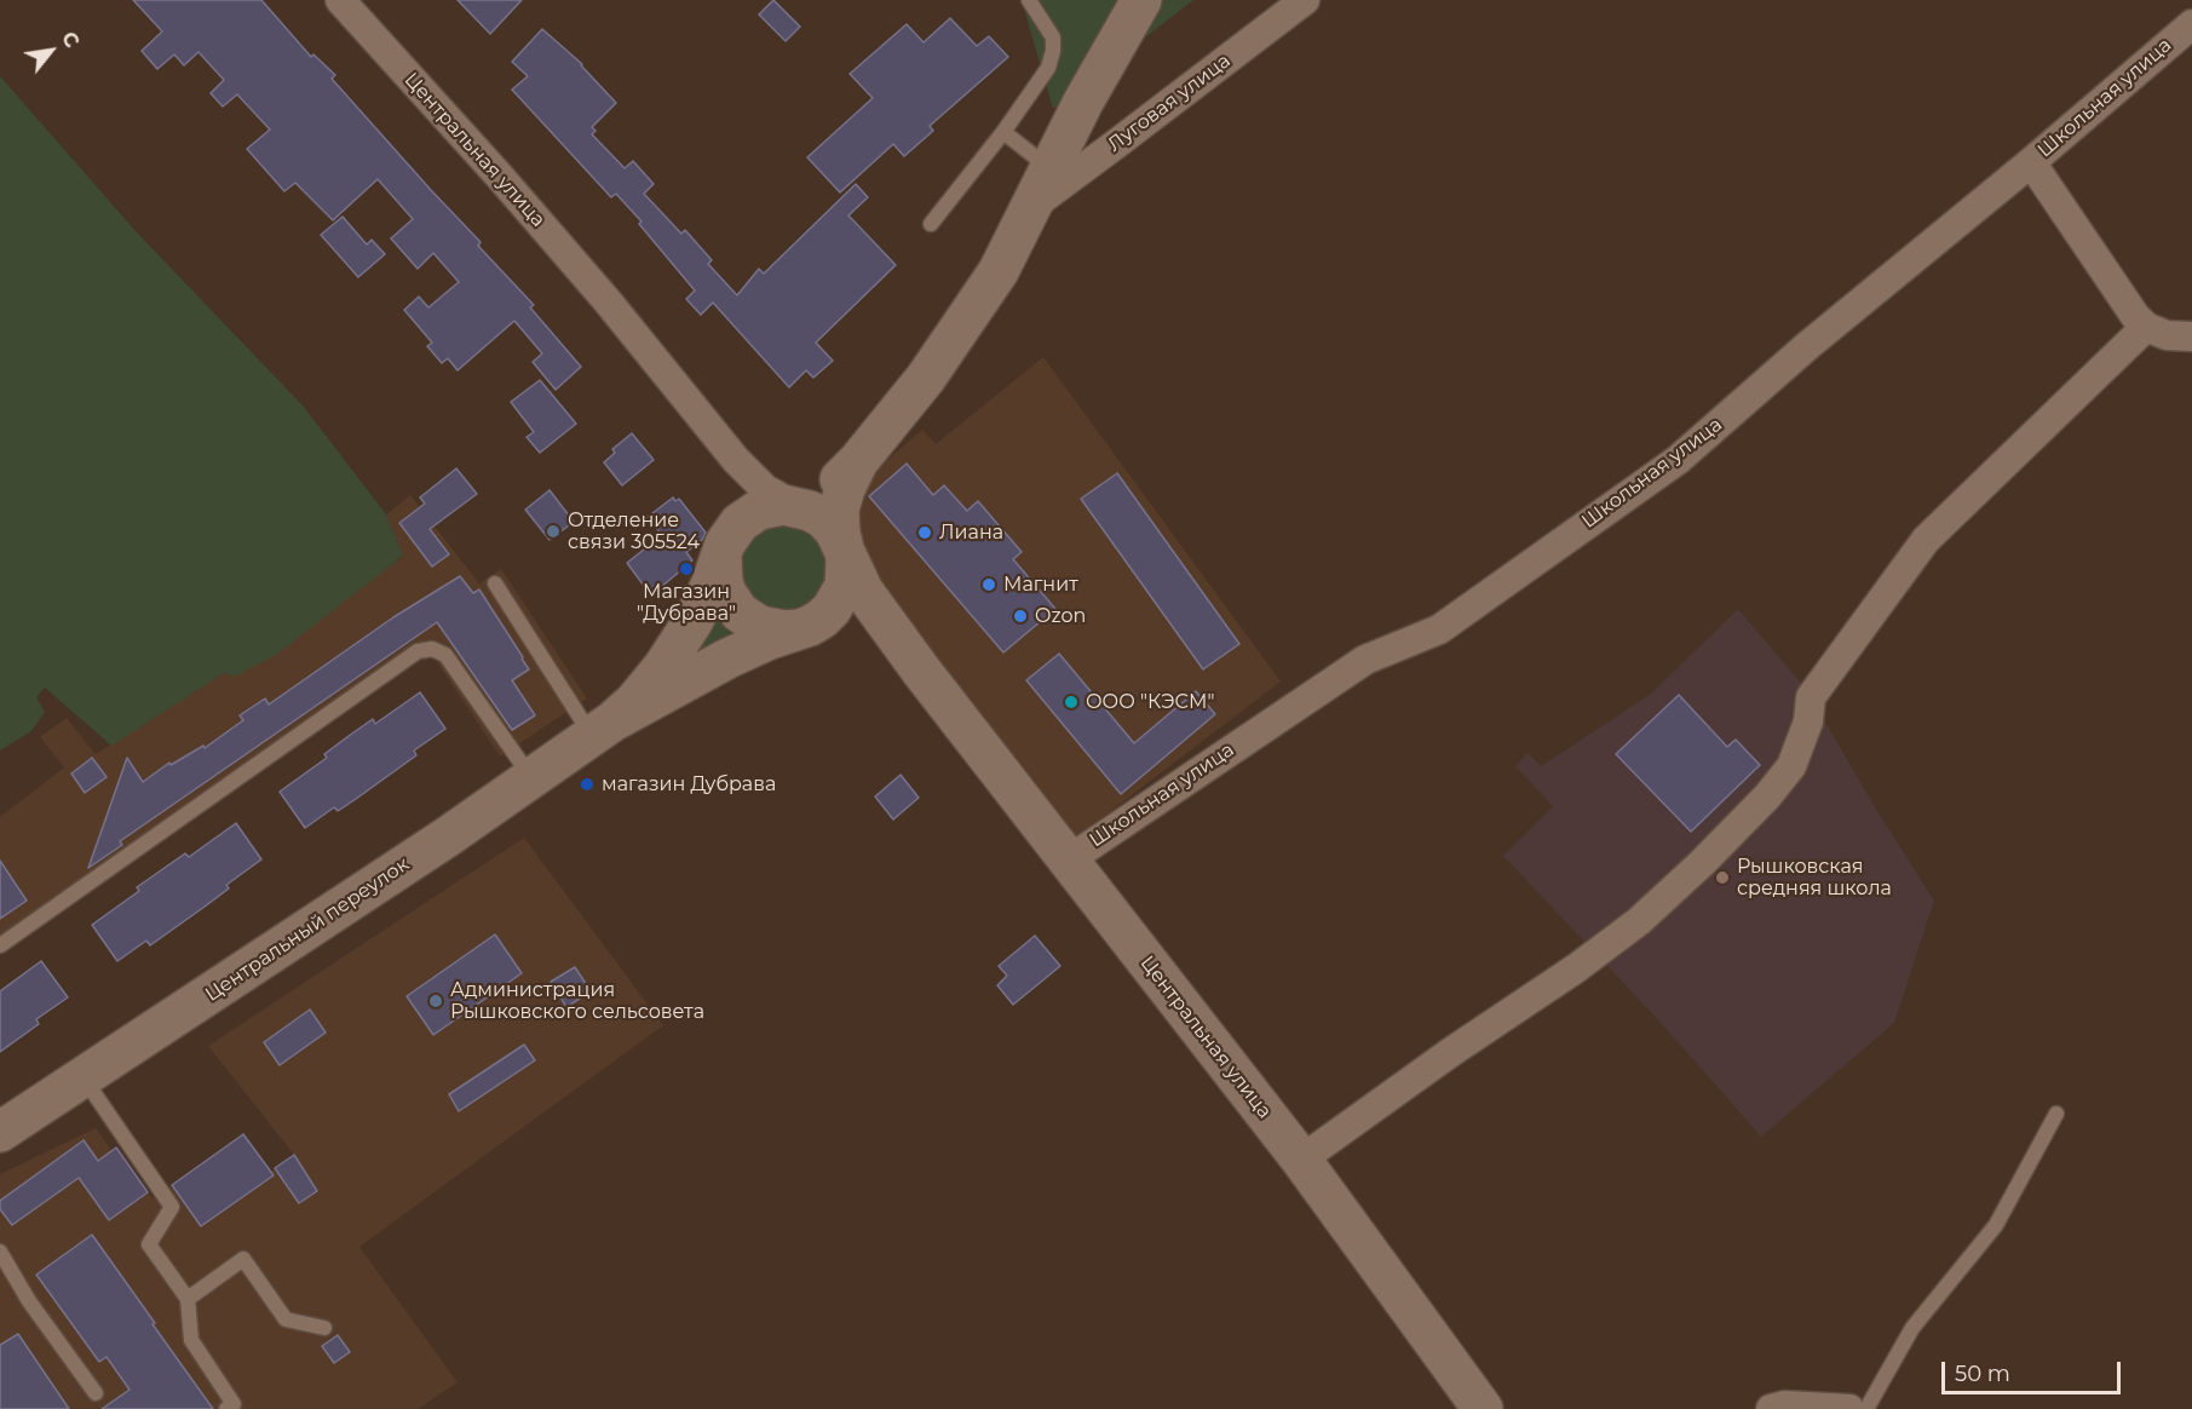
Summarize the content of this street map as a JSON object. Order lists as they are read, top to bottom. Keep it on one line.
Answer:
{"streets":{"main road":["Центральная улица","Центральный переулок"],"street":["Школьная улица","Луговая улица"]},"crossings":[["Школьная улица","Центральная улица"]],"places":["Отделение связи 305524","Лиана","Магазин \"Дубрава\"","Магнит","Ozon","ООО \"КЭСМ\"","магазин Дубрава","Рышковская средняя школа","Администрация Рышковского сельсовета"],"scale_bar":"50 m","north":"top right"}
